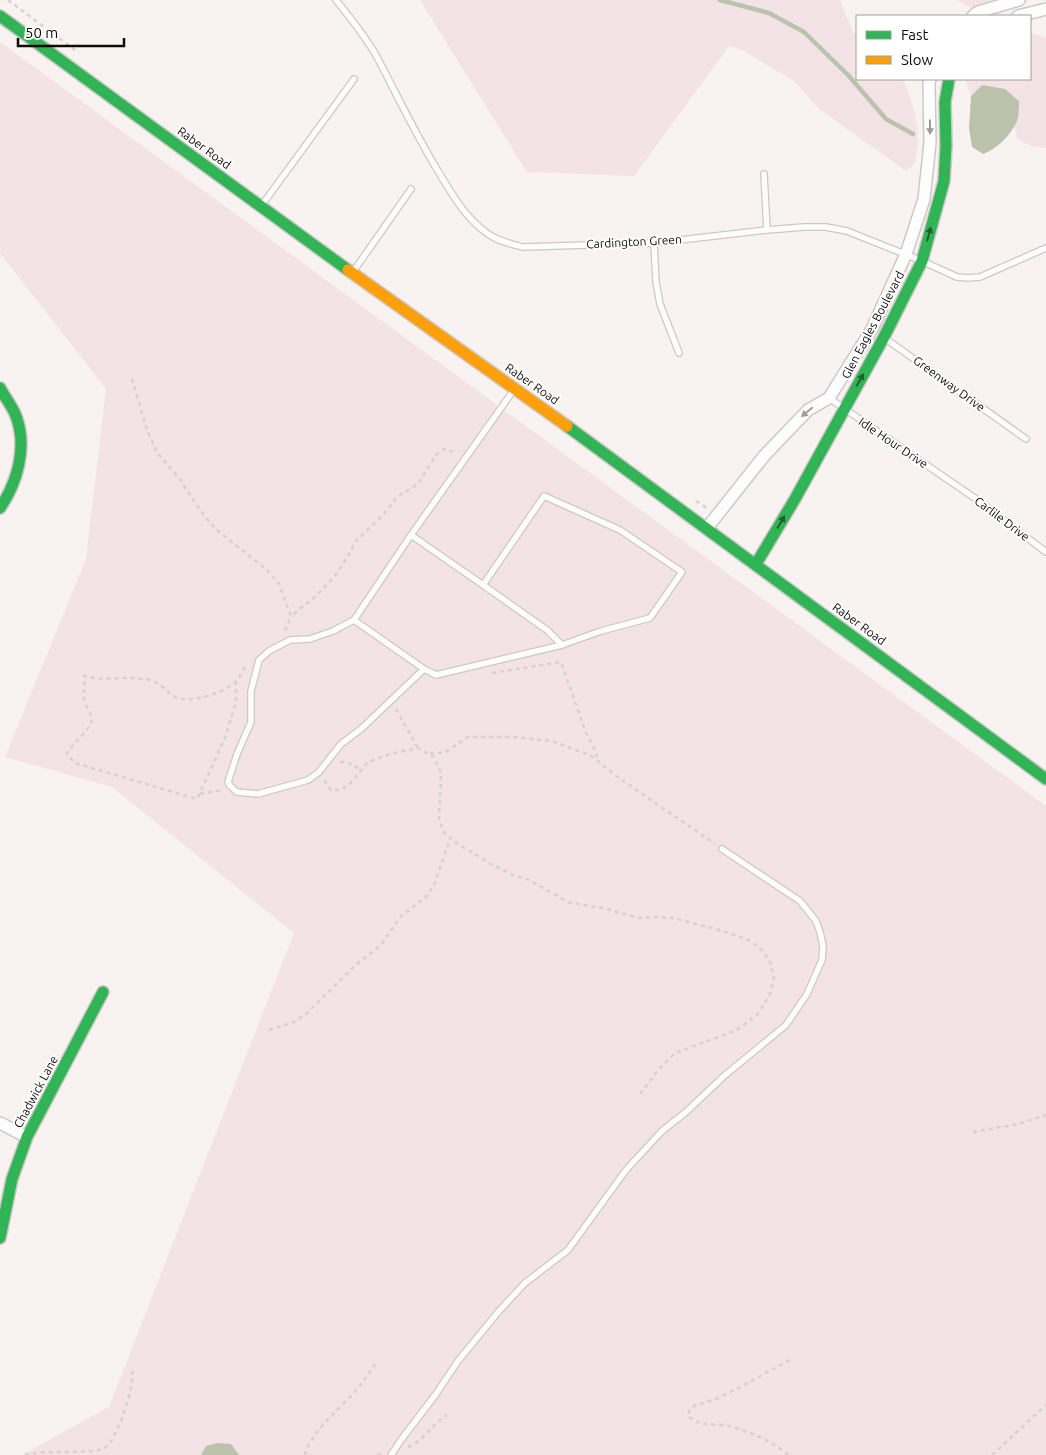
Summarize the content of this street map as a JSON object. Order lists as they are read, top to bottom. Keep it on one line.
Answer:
{"streets":{"street":["Raber Road","Glen Eagles Boulevard","Chadwick Lane"],"lane":["Cardington Green","Greenway Drive","Idle Hour Drive","Carlile Drive"]},"crossings":[["Raber Road","Glen Eagles Boulevard"],["Cardington Green","Glen Eagles Boulevard"],["Glen Eagles Boulevard","Greenway Drive"],["Glen Eagles Boulevard","Idle Hour Drive"],["Idle Hour Drive","Carlile Drive"]],"legend":["Fast","Slow"],"scale_bar":"50 m"}
